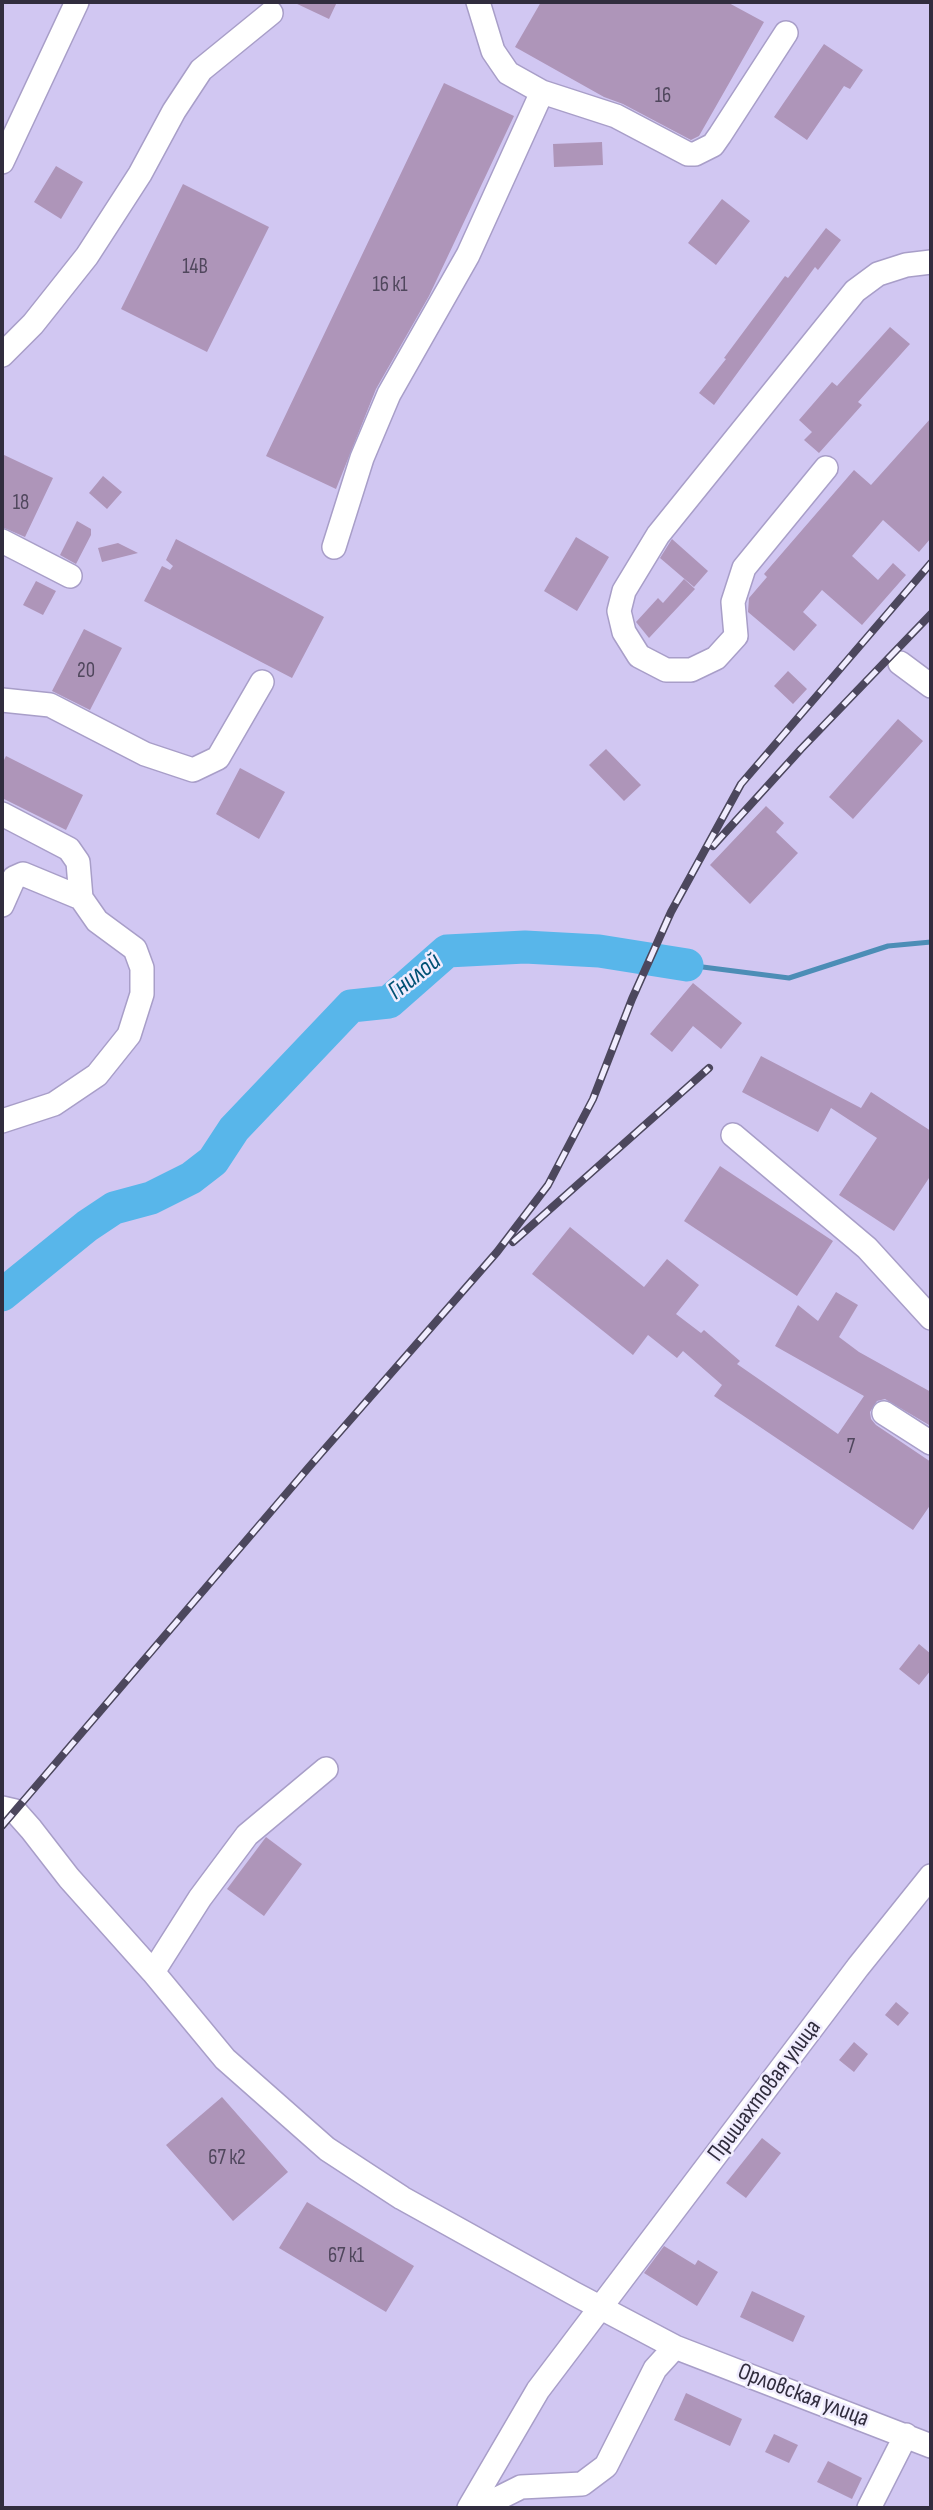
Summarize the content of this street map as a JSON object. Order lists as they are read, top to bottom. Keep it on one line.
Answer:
{"streets":{"street":["Пришахтовая улица","Орловская улица"]},"crossings":[["Пришахтовая улица","Орловская улица"]],"water":["Гнилой"],"house_numbers":["16","14В","16 к1","18","20","7","67 к2","67 к1"]}
